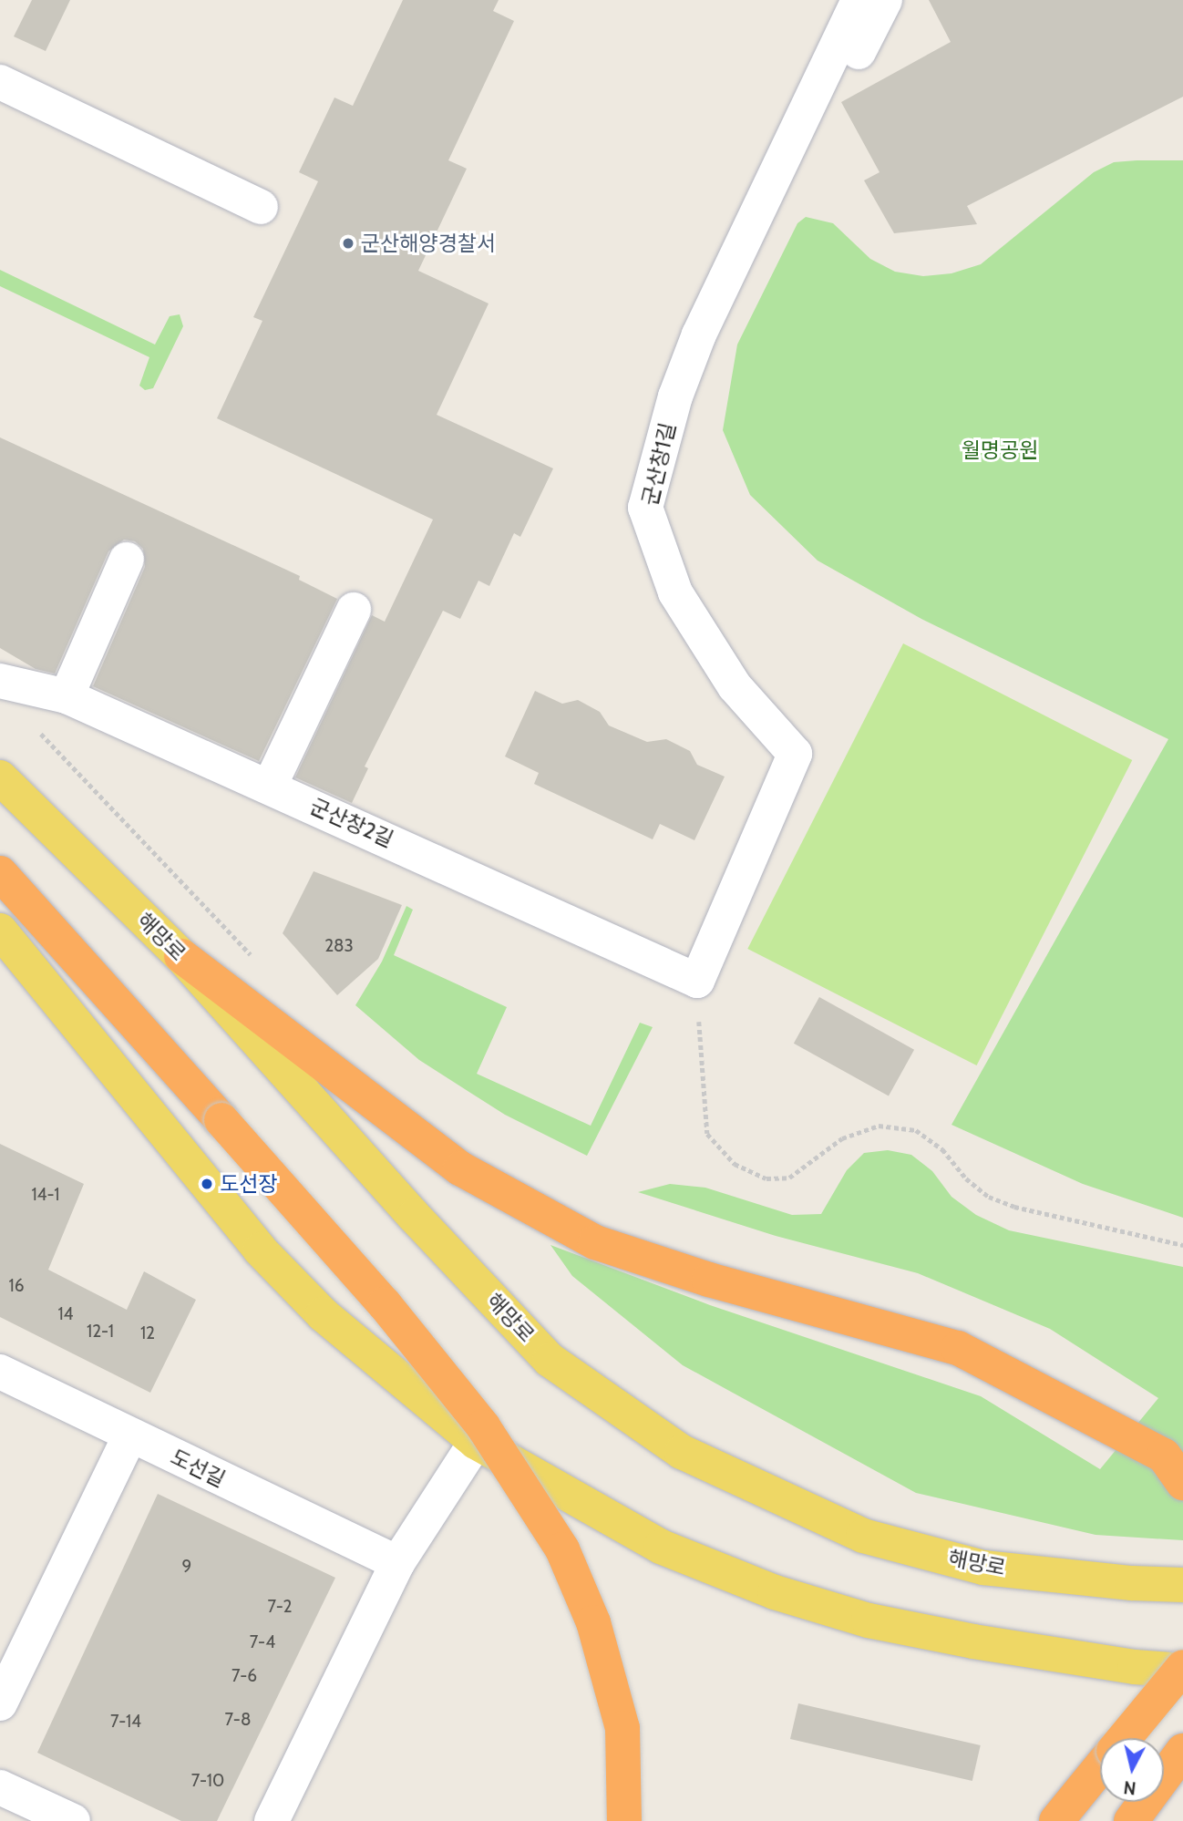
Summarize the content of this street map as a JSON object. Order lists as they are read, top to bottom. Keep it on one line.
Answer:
{"streets":{"main road":["해망로"],"street":["군산창1길","군산창2길","도선길"]},"crossings":[["군산창1길","군산창2길"]],"parks":["월명공원"],"places":["군산해양경찰서","도선장"],"house_numbers":["283","14-1","16","14","12-1","12","9","7-2","7-4","7-6","7-8","7-14","7-10"],"north":"bottom"}
